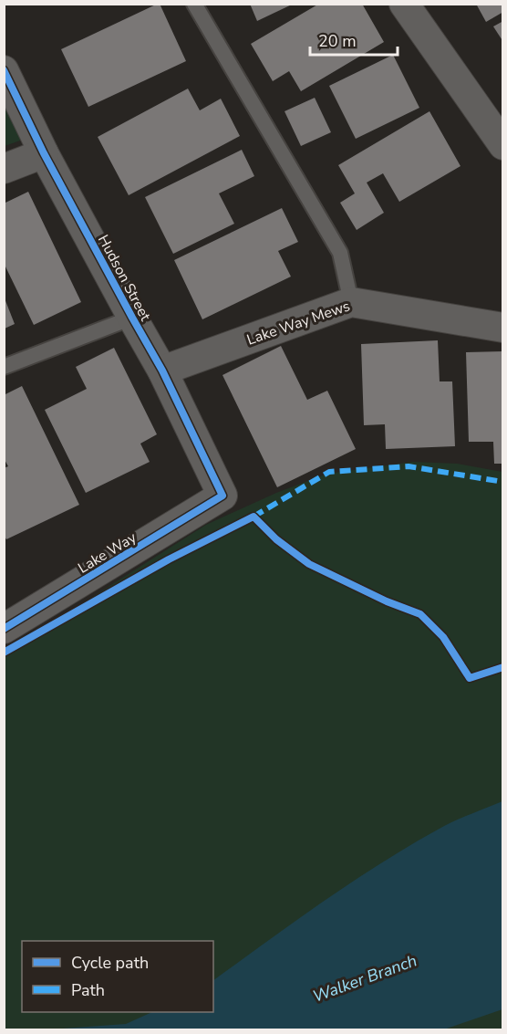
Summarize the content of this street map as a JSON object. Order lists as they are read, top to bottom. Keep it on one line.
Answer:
{"streets":{"street":["Hudson Street","Lake Way Mews","Lake Way"]},"crossings":[["Hudson Street","Lake Way Mews"],["Hudson Street","Lake Way"]],"water":["Walker Branch"],"legend":["Cycle path","Path"],"scale_bar":"20 m"}
